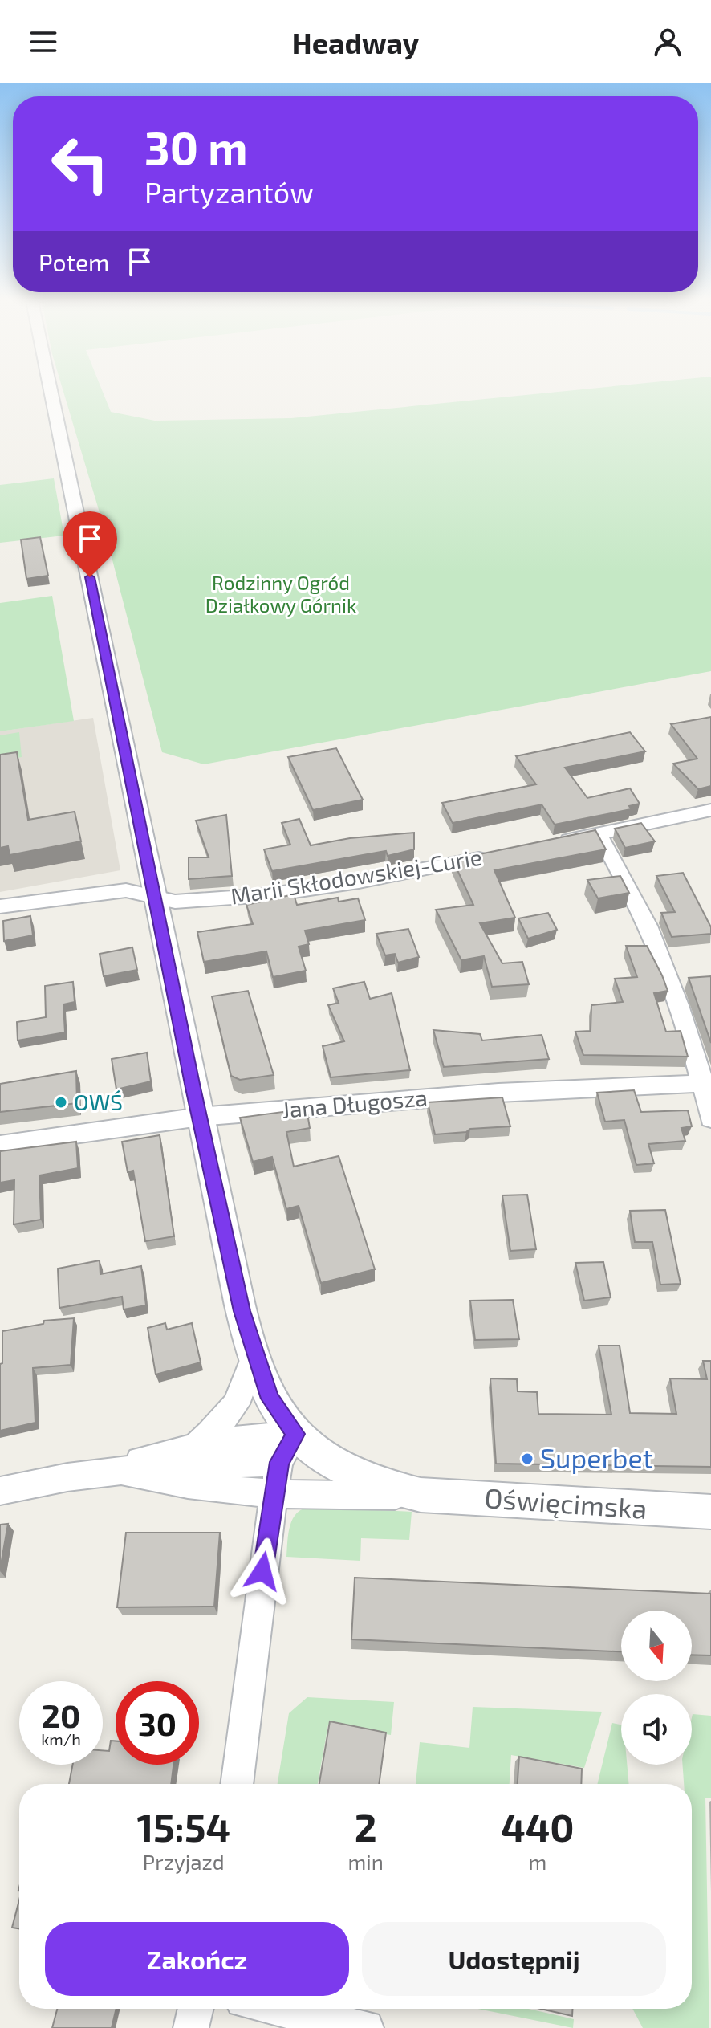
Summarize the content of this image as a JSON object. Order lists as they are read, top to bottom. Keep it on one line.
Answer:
{"streets":{"street":["Marii Skłodowskiej-Curie","Jana Długosza","Oświęcimska"]},"crossings":[["Marii Skłodowskiej-Curie","Oświęcimska"],["Jana Długosza","Oświęcimska"]],"parks":["Rodzinny Ogród Działkowy Górnik"],"places":["OWŚ","Superbet"],"north":"bottom","page":{"header":"Headway","turn":["30 m","Partyzantów"],"then":"Potem","speed":"20 km/h","limit":"30","eta":["15:54","Przyjazd","2","min","440","m"],"buttons":["Zakończ","Udostępnij"]}}
